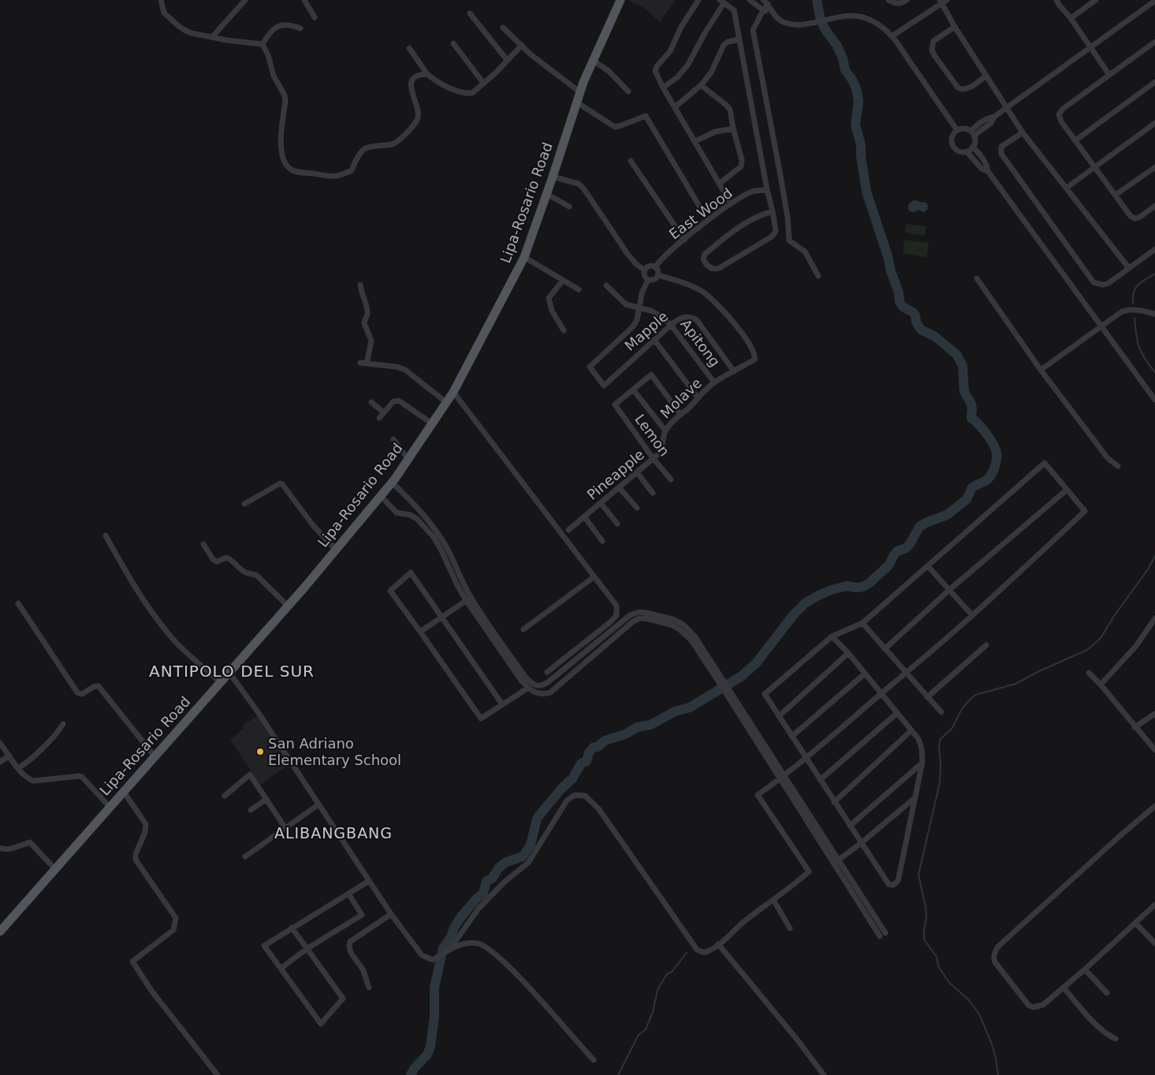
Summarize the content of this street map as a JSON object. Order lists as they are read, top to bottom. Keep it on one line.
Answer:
{"streets":{"main road":["Lipa-Rosario Road"],"street":["East Wood","Mapple","Apitong","Molave","Lemon","Pineapple"]},"crossings":[["East Wood","Molave"],["Mapple","Apitong"],["Mapple","Molave"],["Apitong","Molave"],["Molave","Pineapple"],["Lemon","Pineapple"]],"districts":["ANTIPOLO DEL SUR","ALIBANGBANG"],"places":["San Adriano Elementary School"]}
